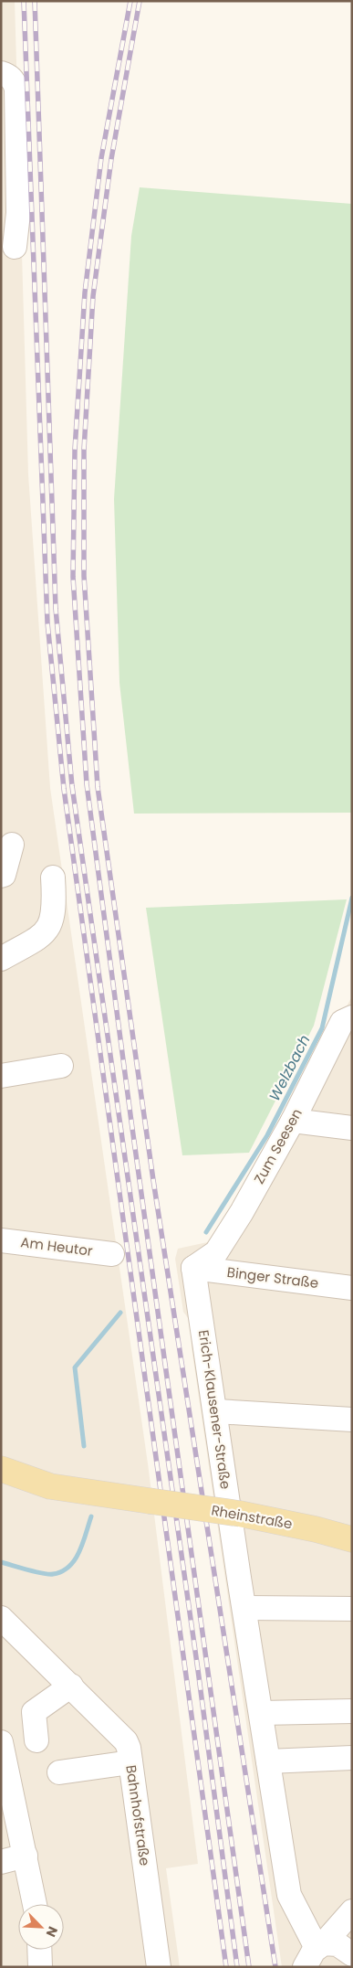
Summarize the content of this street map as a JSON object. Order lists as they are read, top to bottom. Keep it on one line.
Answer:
{"streets":{"main road":["Rheinstraße"],"street":["Zum Seesen","Am Heutor","Binger Straße","Erich-Klausener-Straße","Bahnhofstraße"]},"crossings":[["Zum Seesen","Binger Straße"],["Zum Seesen","Erich-Klausener-Straße"],["Binger Straße","Erich-Klausener-Straße"]],"water":["Welzbach"],"north":"bottom right"}
